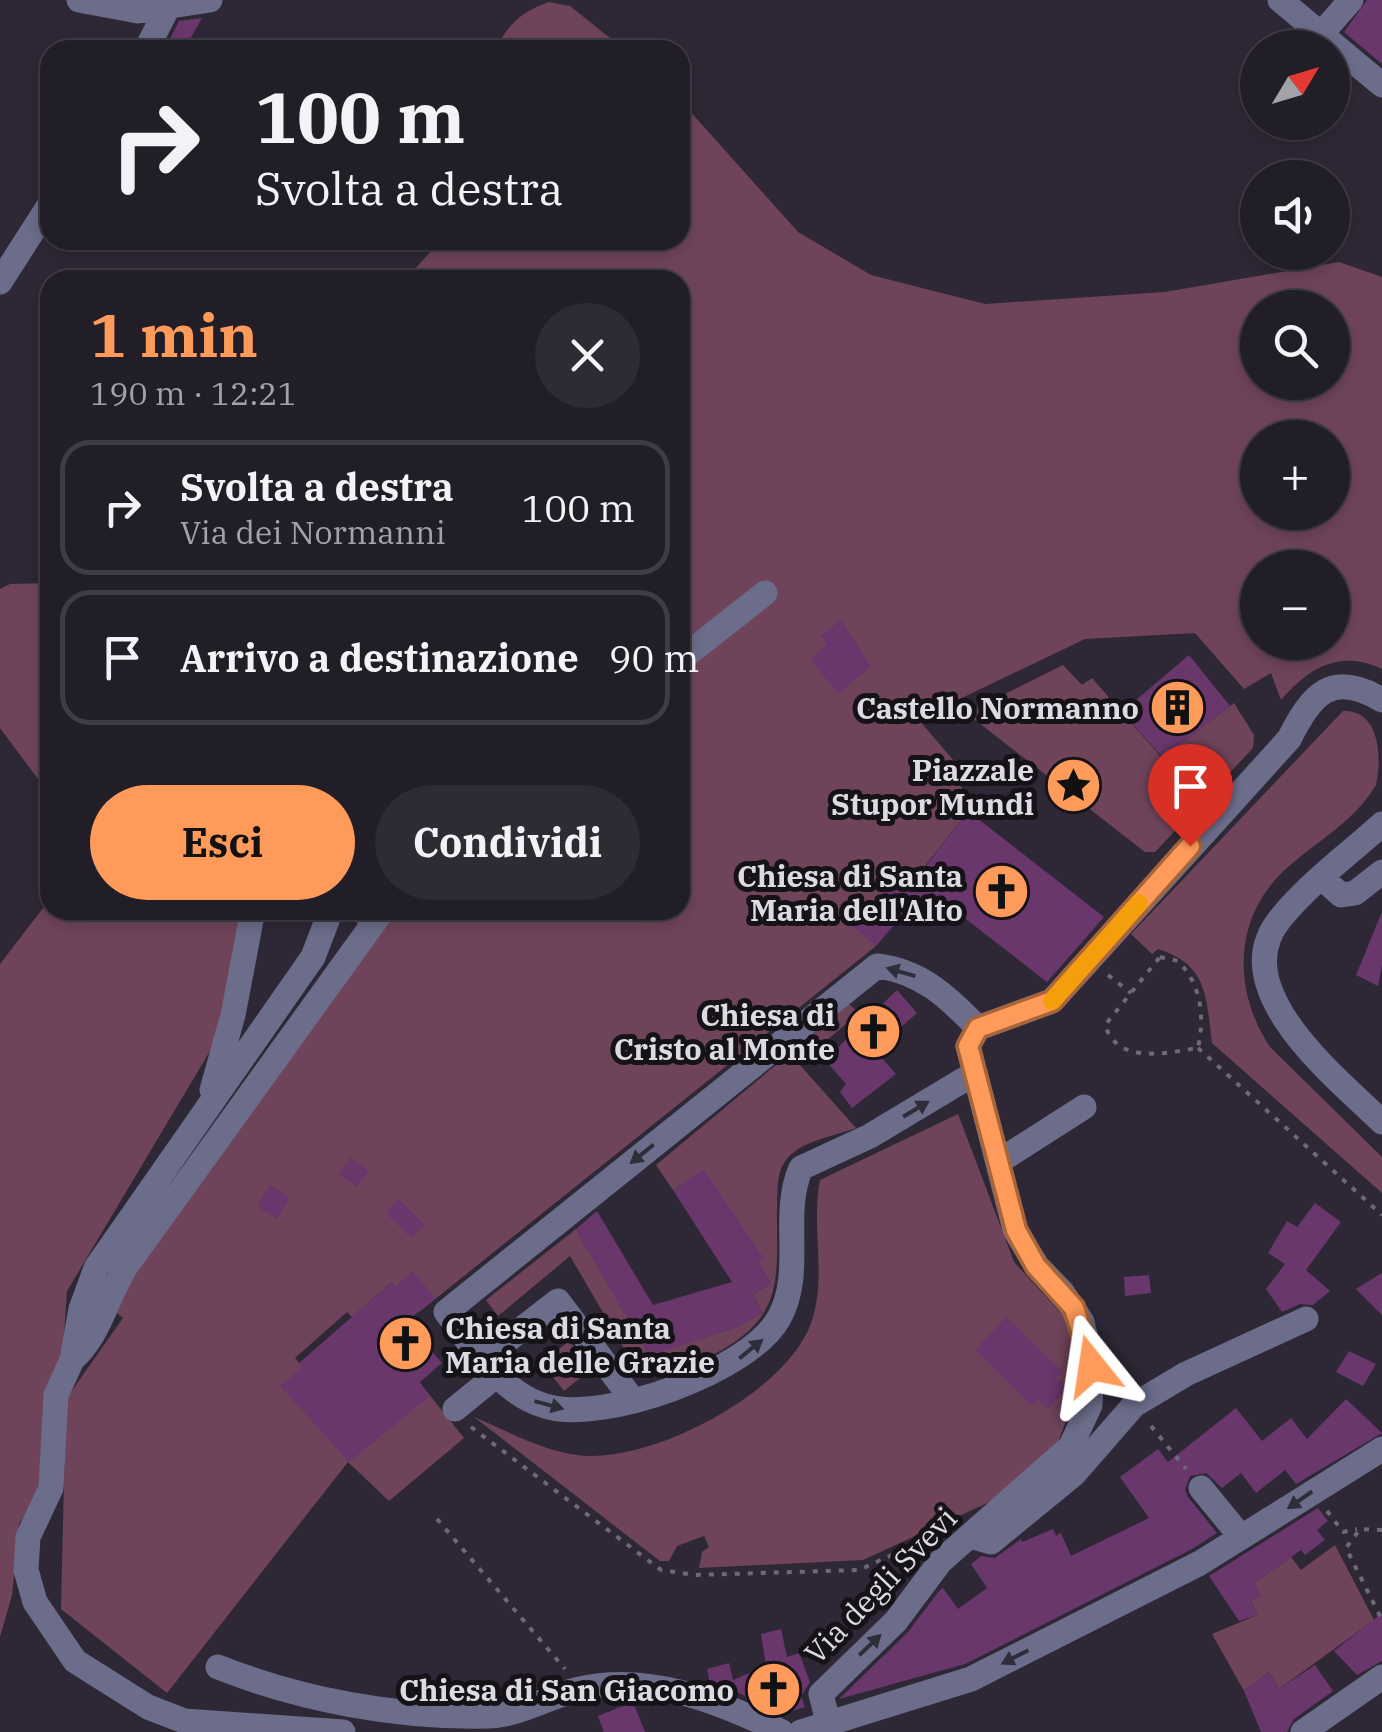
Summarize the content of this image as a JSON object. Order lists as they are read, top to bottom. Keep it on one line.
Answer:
{"streets":{"street":["Via degli Svevi"]},"places":{"building":["Castello Normanno"],"place":["Piazzale Stupor Mundi"],"church":["Chiesa di Santa Maria dell'Alto","Chiesa di Cristo al Monte","Chiesa di Santa Maria delle Grazie","Chiesa di San Giacomo"]},"north":"top right","page":{"map_buttons":["+","−"],"turn":["100 m","Svolta a destra"],"heading":["1 min","190 m · 12:21"],"list":[{"name":"Svolta a destra","note":"Via dei Normanni","value":"100 m"},{"name":"Arrivo a destinazione","value":"90 m"}],"buttons":["Esci","Condividi"]}}
